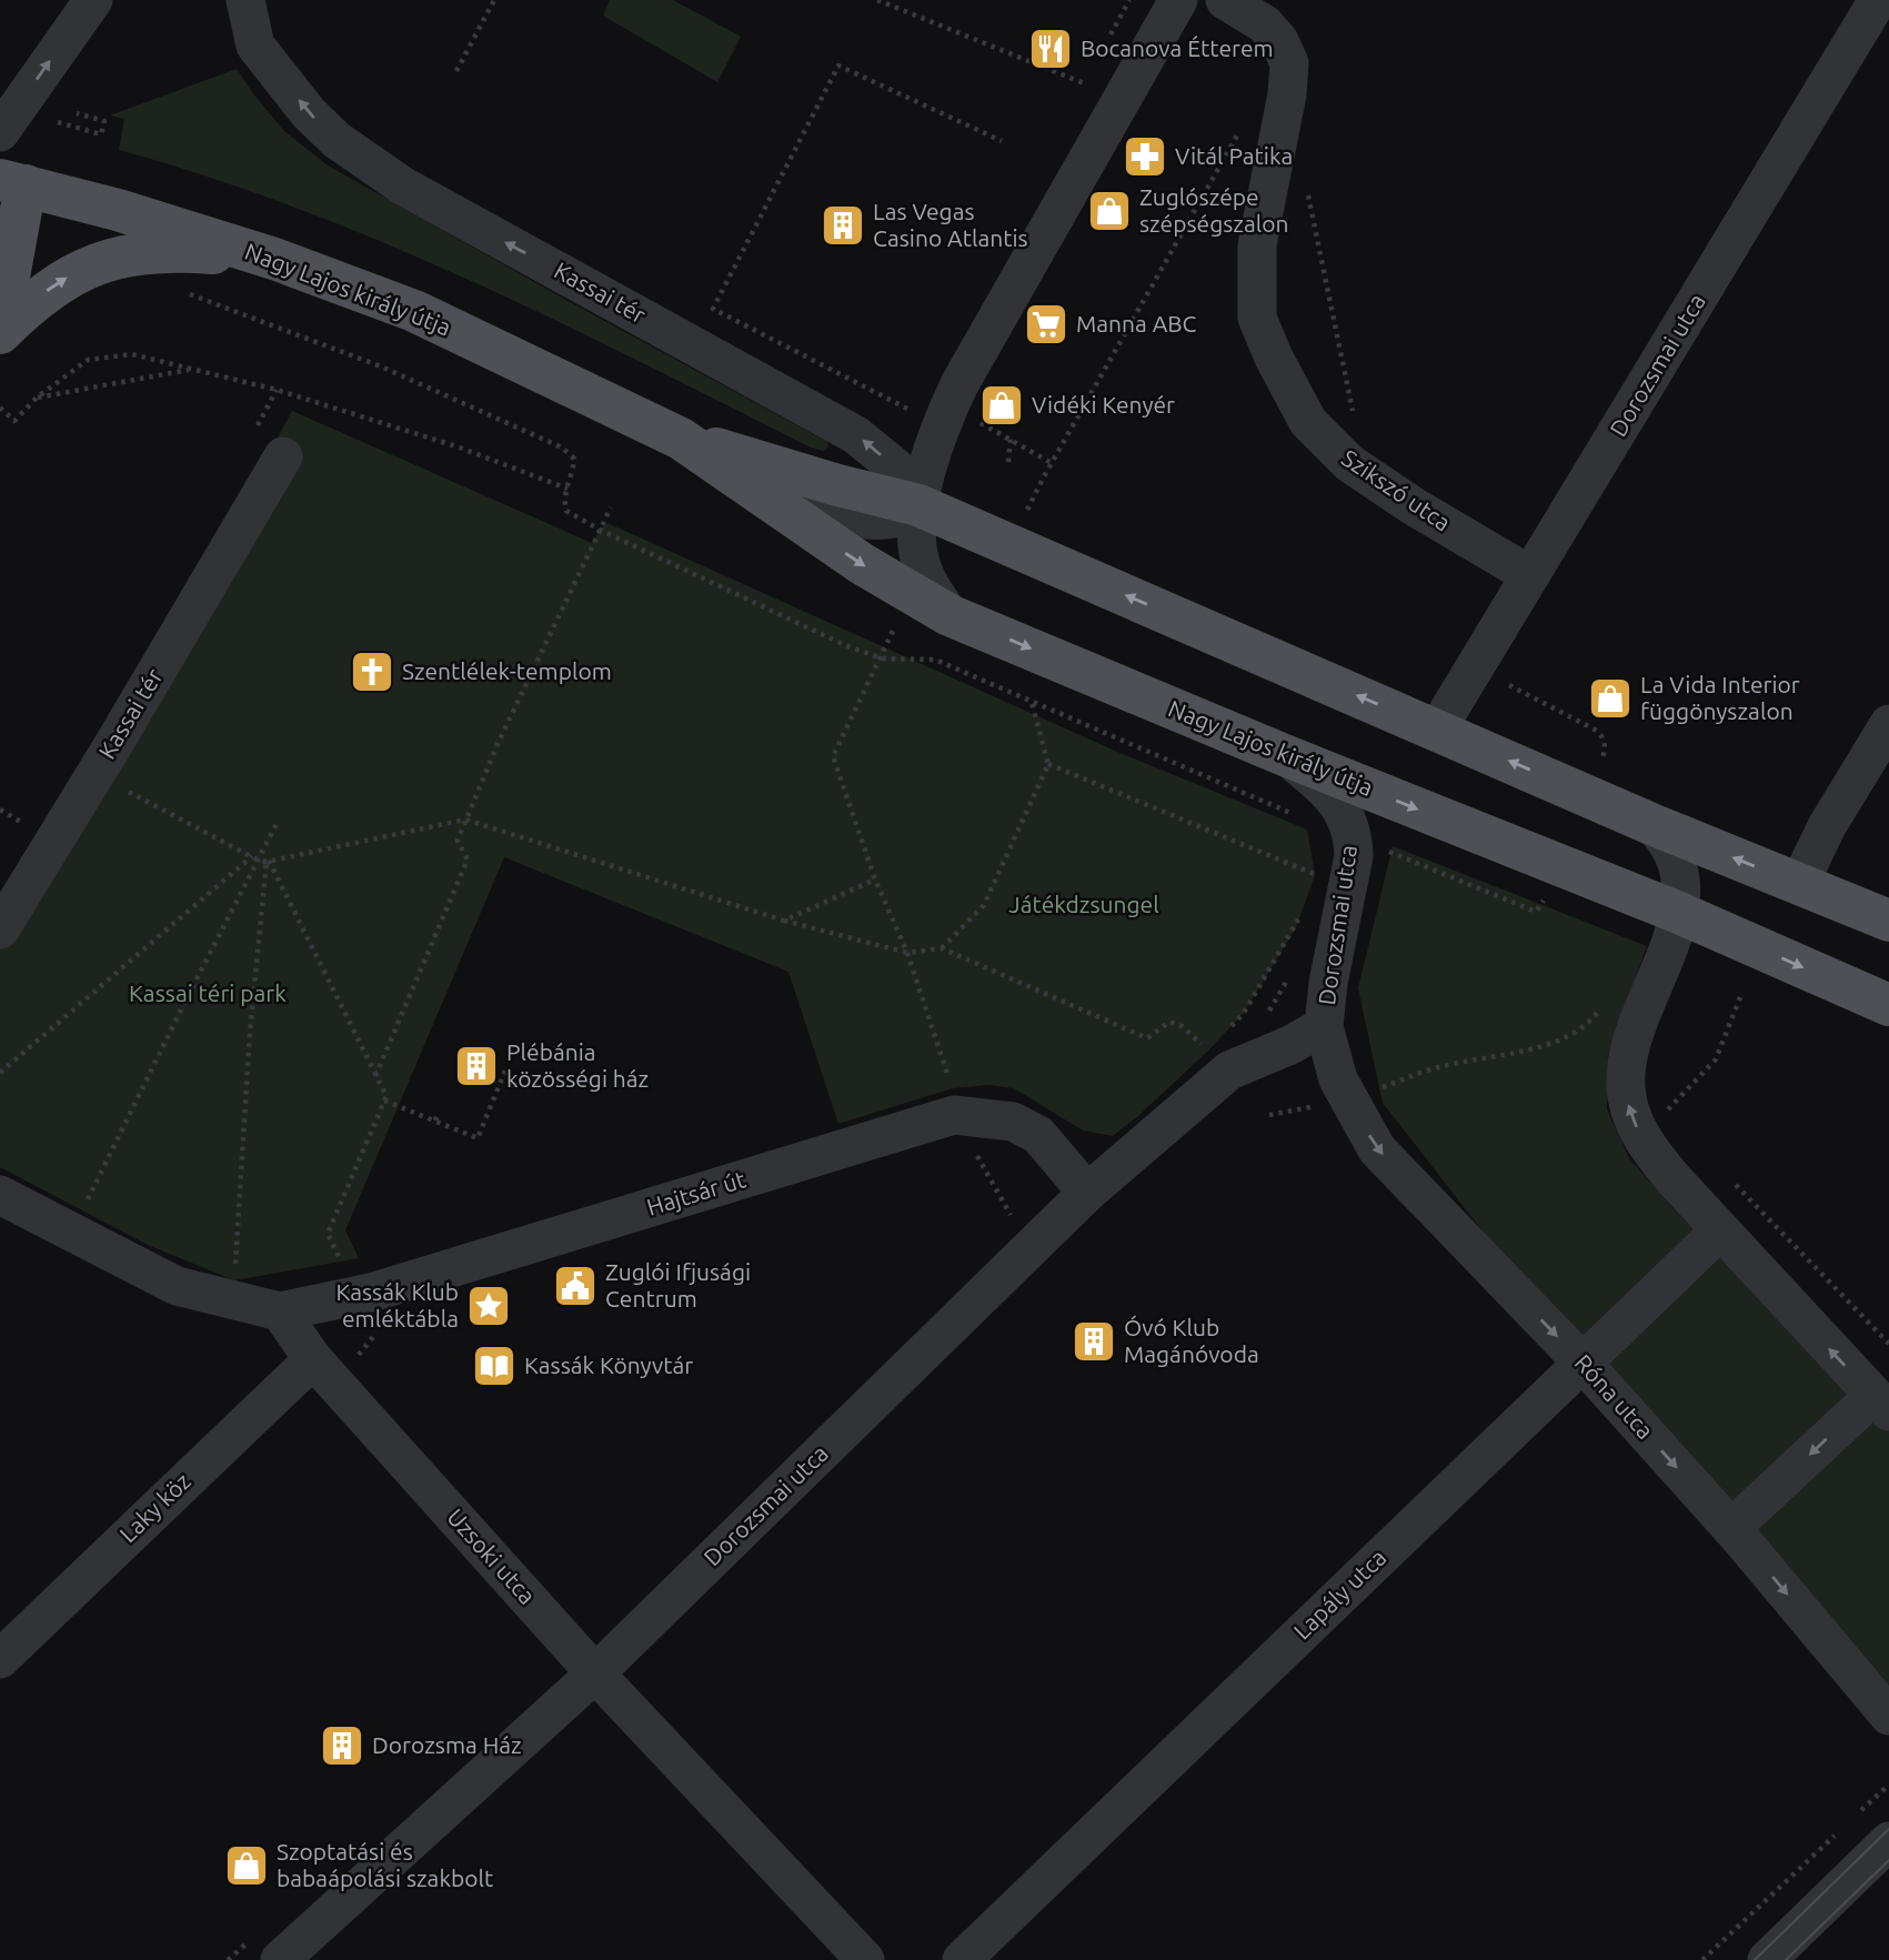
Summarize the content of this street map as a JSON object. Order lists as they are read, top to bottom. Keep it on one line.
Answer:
{"streets":{"main road":["Nagy Lajos király útja"],"street":["Kassai tér","Dorozsmai utca","Szikszó utca","Hajtsár út","Róna utca","Laky köz","Uzsoki utca","Lapály utca"]},"crossings":[["Nagy Lajos király útja","Kassai tér"],["Nagy Lajos király útja","Dorozsmai utca"],["Dorozsmai utca","Szikszó utca"],["Dorozsmai utca","Hajtsár út"],["Dorozsmai utca","Róna utca"],["Dorozsmai utca","Uzsoki utca"],["Hajtsár út","Uzsoki utca"],["Róna utca","Lapály utca"],["Laky köz","Uzsoki utca"]],"one_way":["Kassai tér"],"parks":["Játékdzsungel","Kassai téri park"],"places":{"restaurant":["Bocanova Étterem"],"pharmacy":["Vitál Patika"],"shop":["Zuglószépe szépségszalon","Vidéki Kenyér","La Vida Interior függönyszalon","Szoptatási és babaápolási szakbolt"],"building":["Las Vegas Casino Atlantis","Plébánia közösségi ház","Óvó Klub Magánóvoda","Dorozsma Ház"],"supermarket":["Manna ABC"],"church":["Szentlélek-templom"],"public building":["Zuglói Ifjusági Centrum"],"place":["Kassák Klub emléktábla"],"library":["Kassák Könyvtár"]}}
